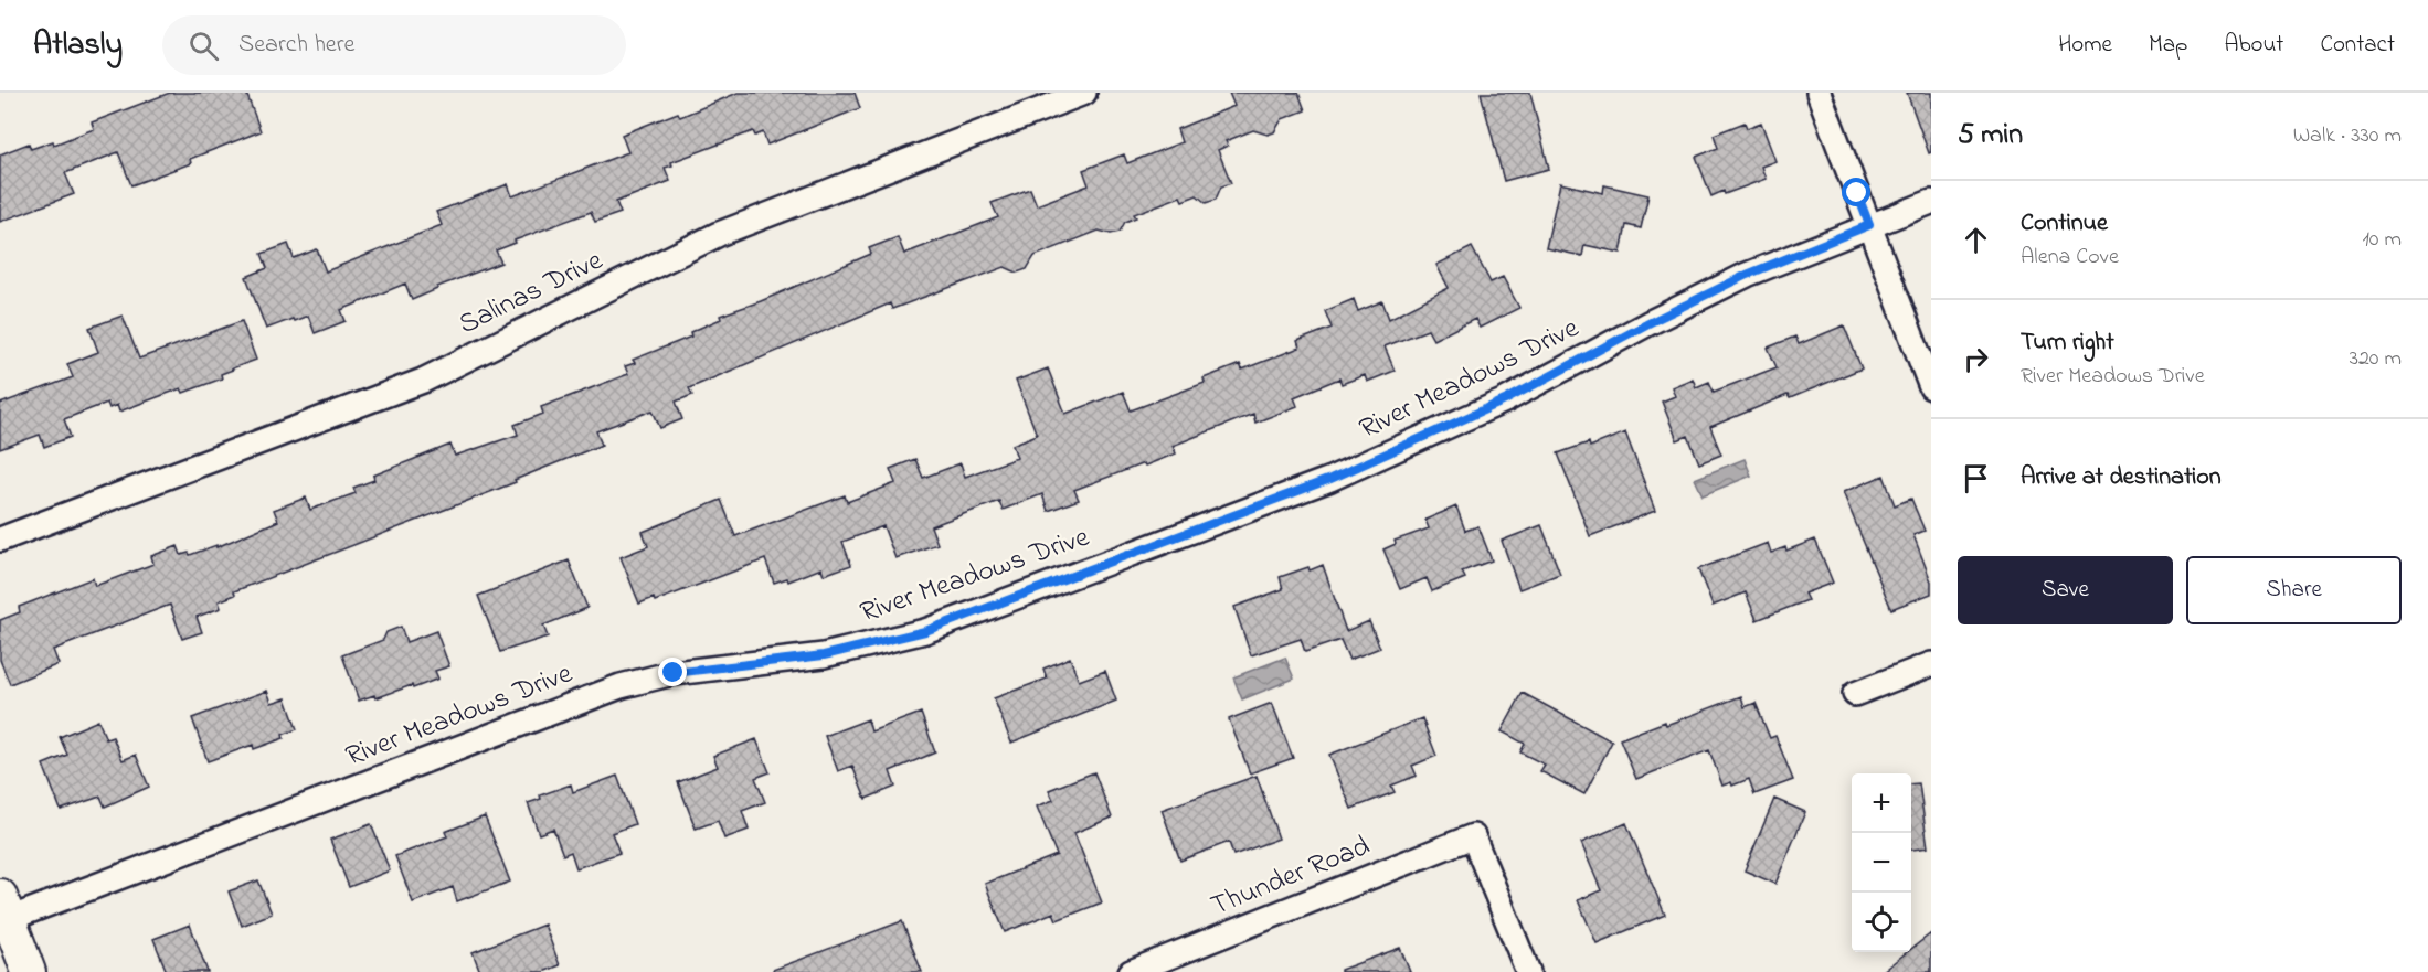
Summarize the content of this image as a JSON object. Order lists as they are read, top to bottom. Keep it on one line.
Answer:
{"streets":{"street":["Salinas Drive","River Meadows Drive","Thunder Road"]},"page":{"header":"Atlasly","search":"Search here","nav":["Home","Map","About","Contact"],"heading":["5 min","Walk · 330 m"],"list":[["Continue","Alena Cove","10 m"],["Turn right","River Meadows Drive","320 m"],"Arrive at destination"],"buttons":["Save","Share"],"map_buttons":["+","−"]}}
